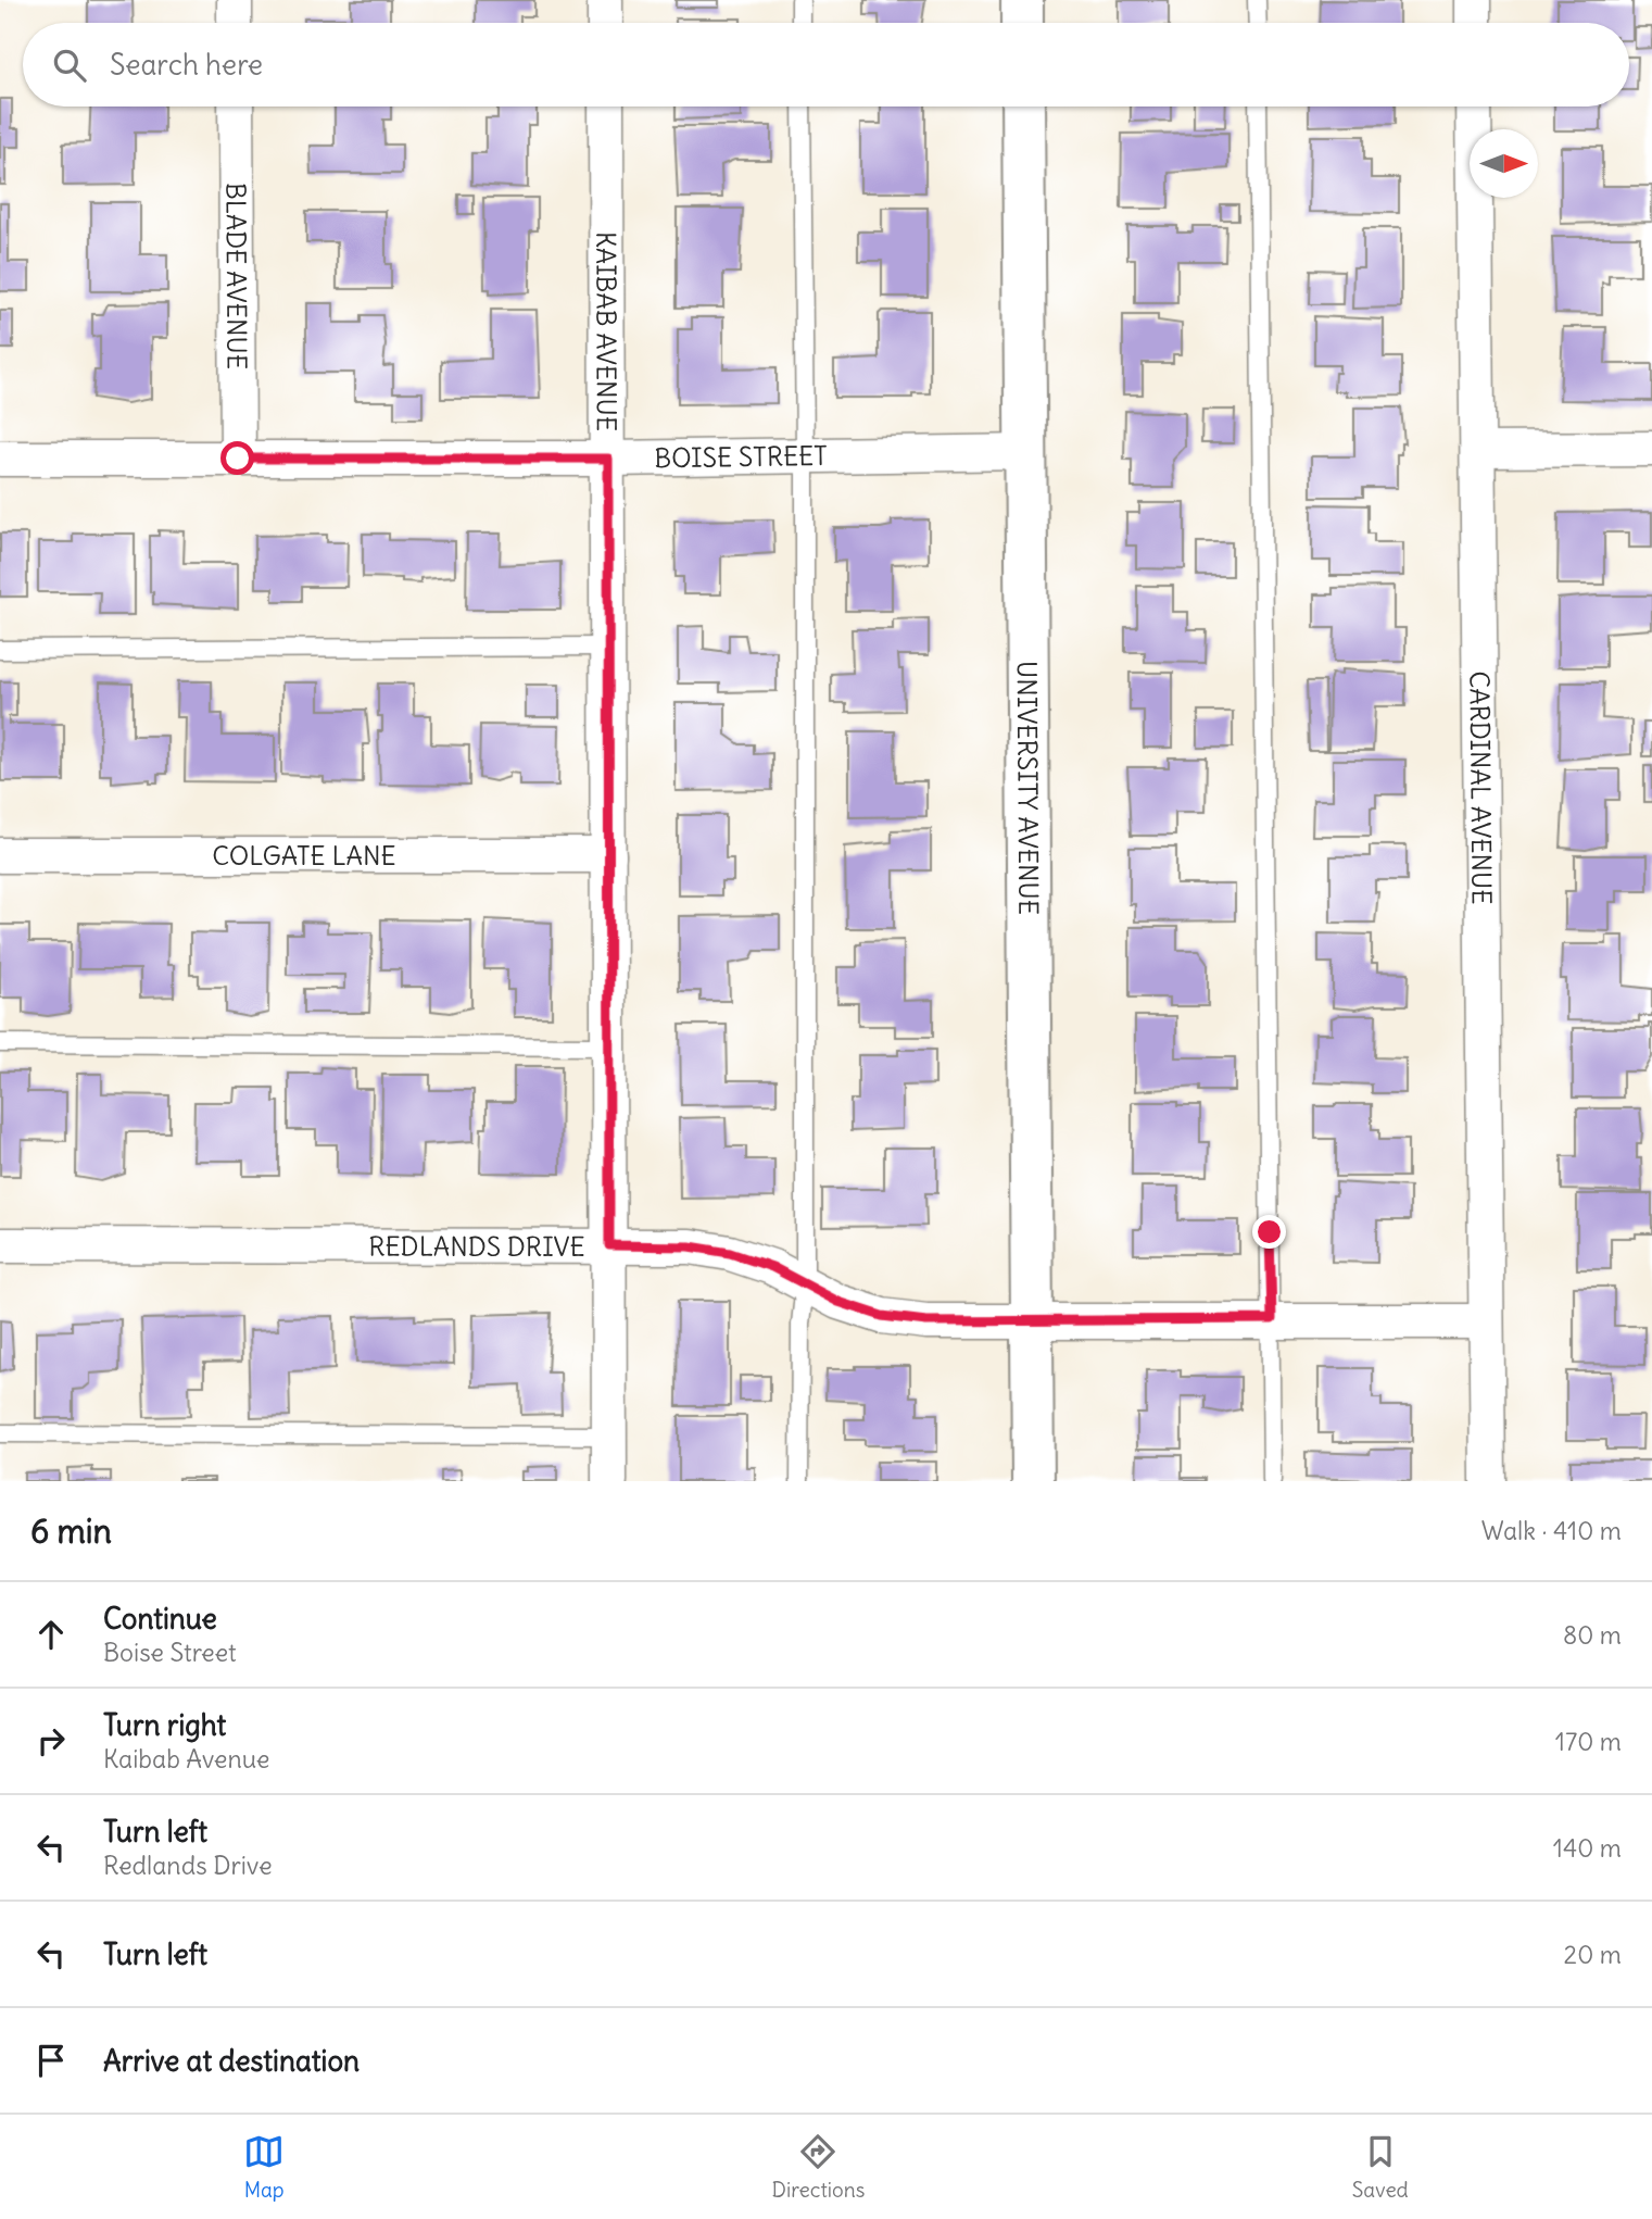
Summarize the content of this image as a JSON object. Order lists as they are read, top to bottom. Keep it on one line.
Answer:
{"streets":{"street":["BLADE AVENUE","KAIBAB AVENUE","BOISE STREET","UNIVERSITY AVENUE","CARDINAL AVENUE","COLGATE LANE","REDLANDS DRIVE"]},"crossings":[["BLADE AVENUE","BOISE STREET"],["KAIBAB AVENUE","BOISE STREET"],["KAIBAB AVENUE","COLGATE LANE"],["KAIBAB AVENUE","REDLANDS DRIVE"],["BOISE STREET","UNIVERSITY AVENUE"],["UNIVERSITY AVENUE","REDLANDS DRIVE"],["CARDINAL AVENUE","REDLANDS DRIVE"]],"north":"right","page":{"search":"Search here","heading":["6 min","Walk · 410 m"],"list":[["Continue","Boise Street","80 m"],["Turn right","Kaibab Avenue","170 m"],["Turn left","Redlands Drive","140 m"],["Turn left","20 m"],"Arrive at destination"],"nav":["Map","Directions","Saved"]}}
